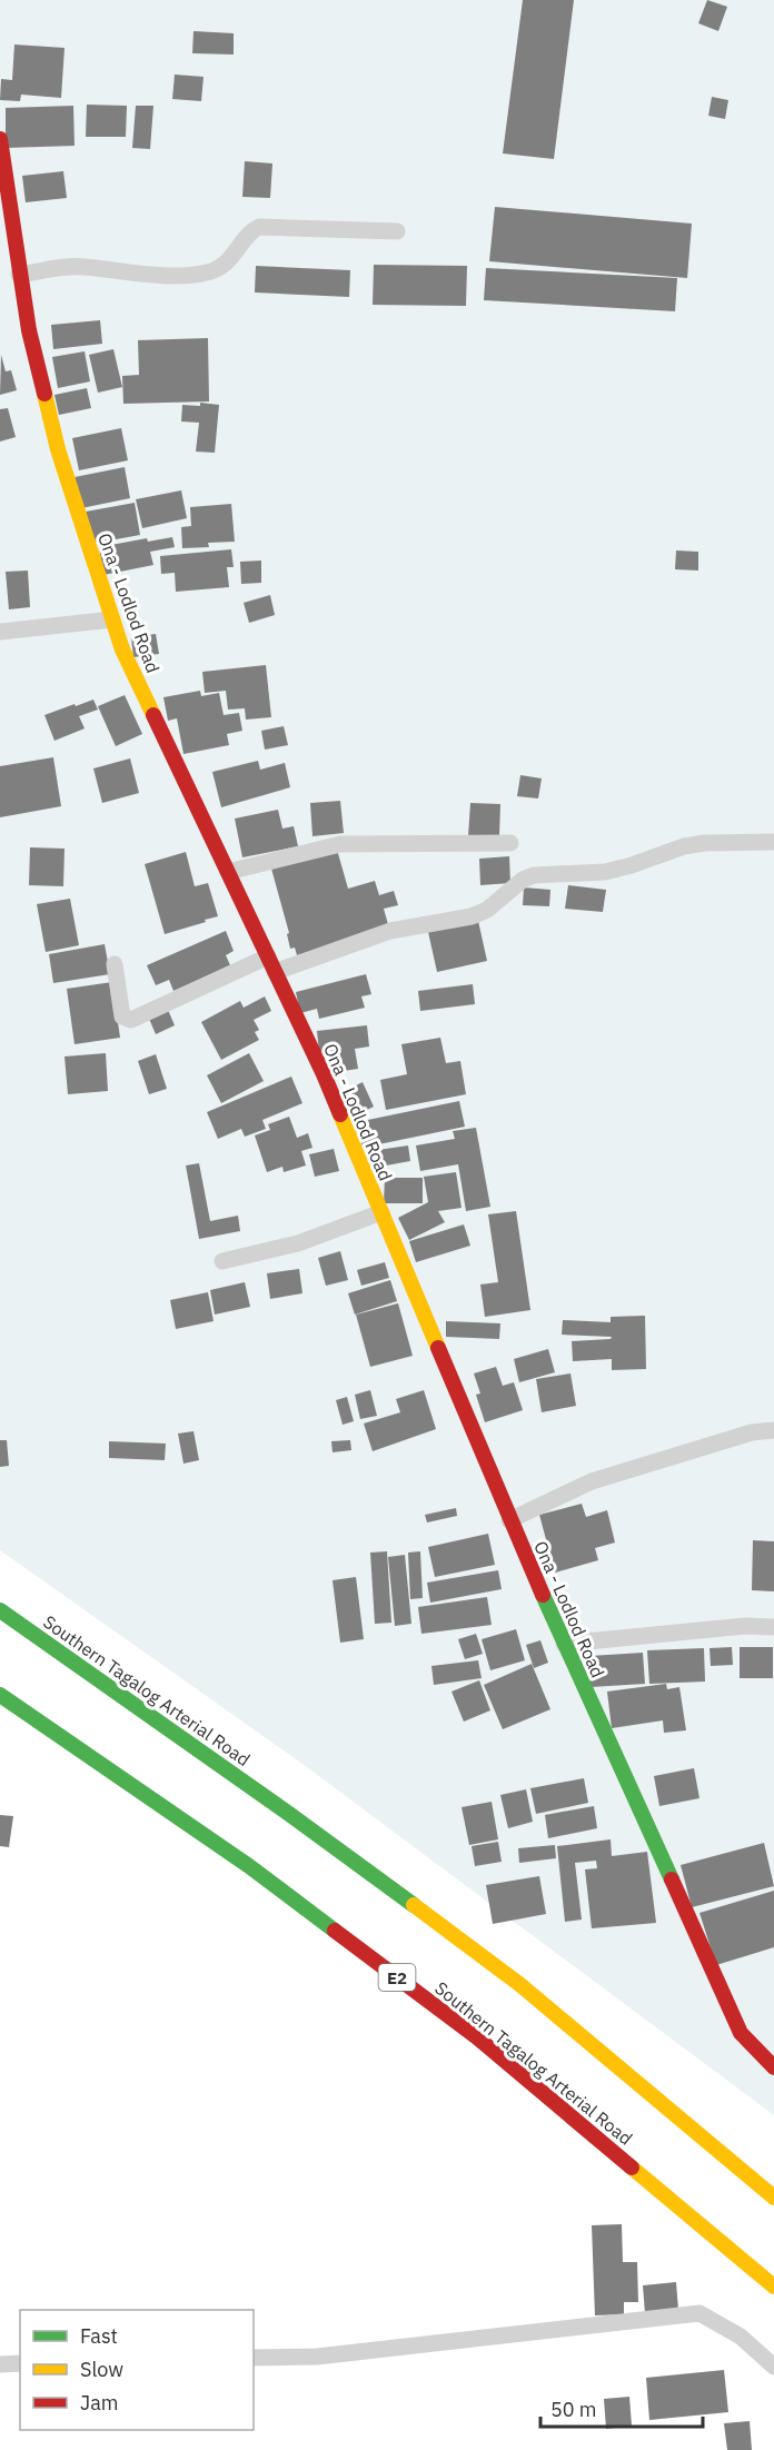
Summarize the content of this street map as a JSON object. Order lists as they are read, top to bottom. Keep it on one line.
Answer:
{"streets":{"main road":["Ona - Lodlod Road","Southern Tagalog Arterial Road","E2"]},"legend":["Fast","Slow","Jam"],"scale_bar":"50 m"}
